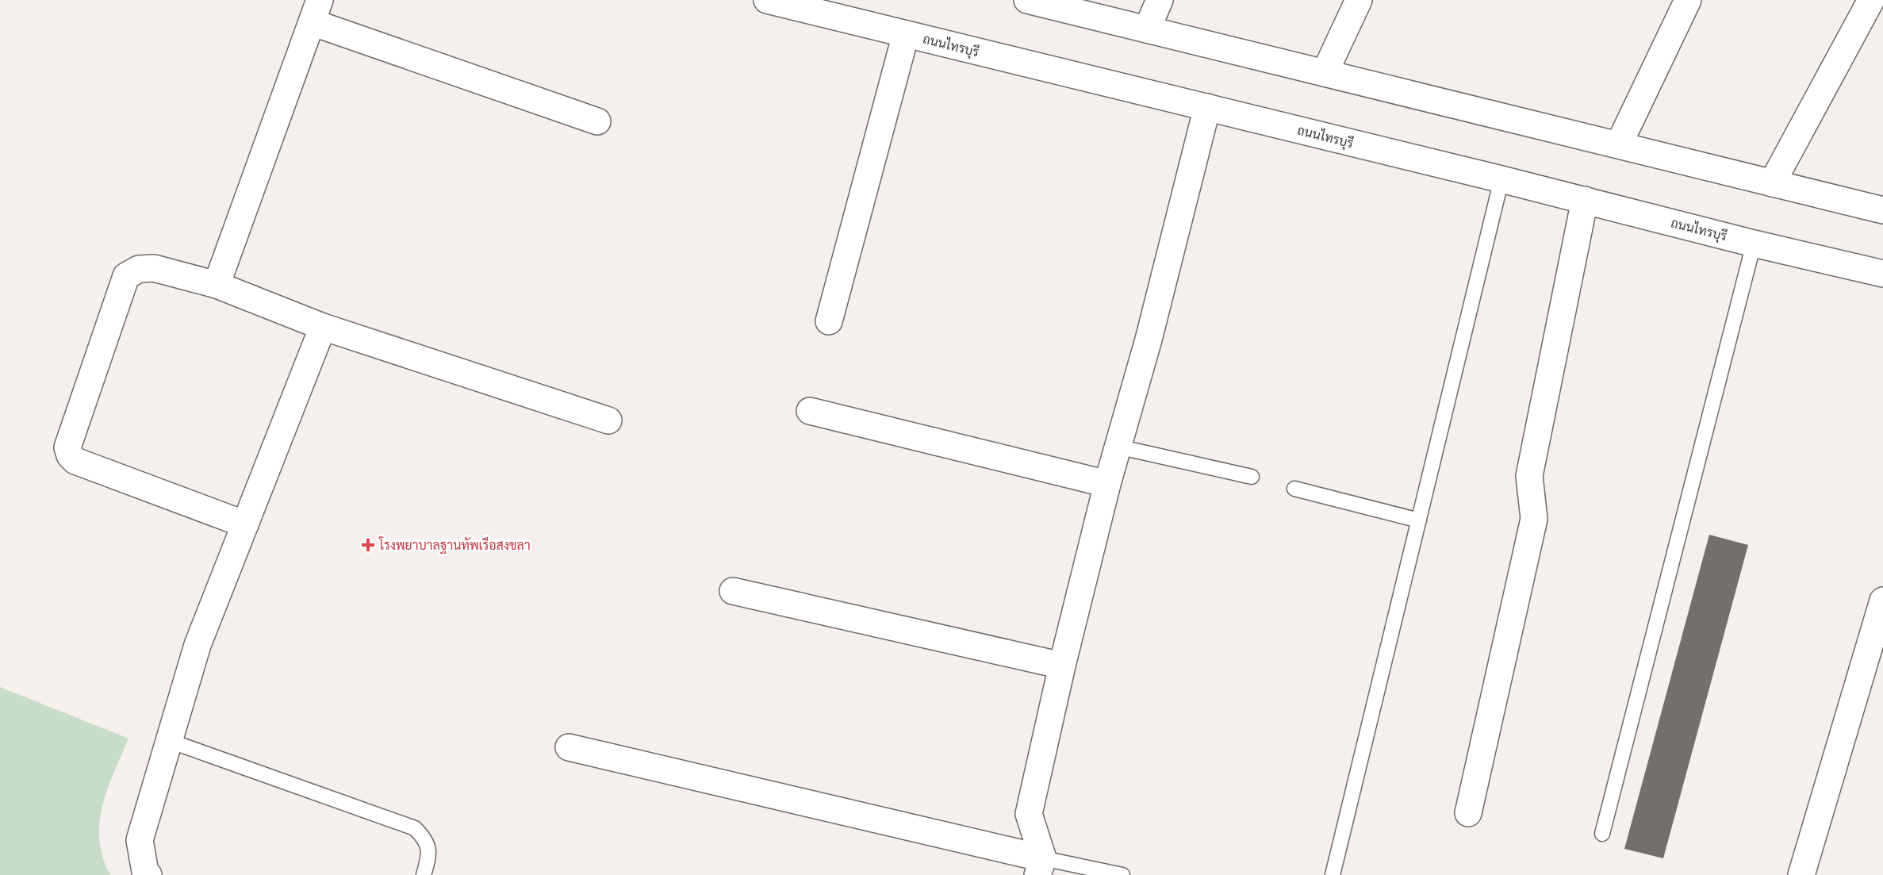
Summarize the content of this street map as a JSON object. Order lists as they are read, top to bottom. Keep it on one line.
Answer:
{"streets":{"street":["ถนนไทรบุรี"]},"places":{"health":["โรงพยาบาลฐานทัพเรือสงขลา"]}}
